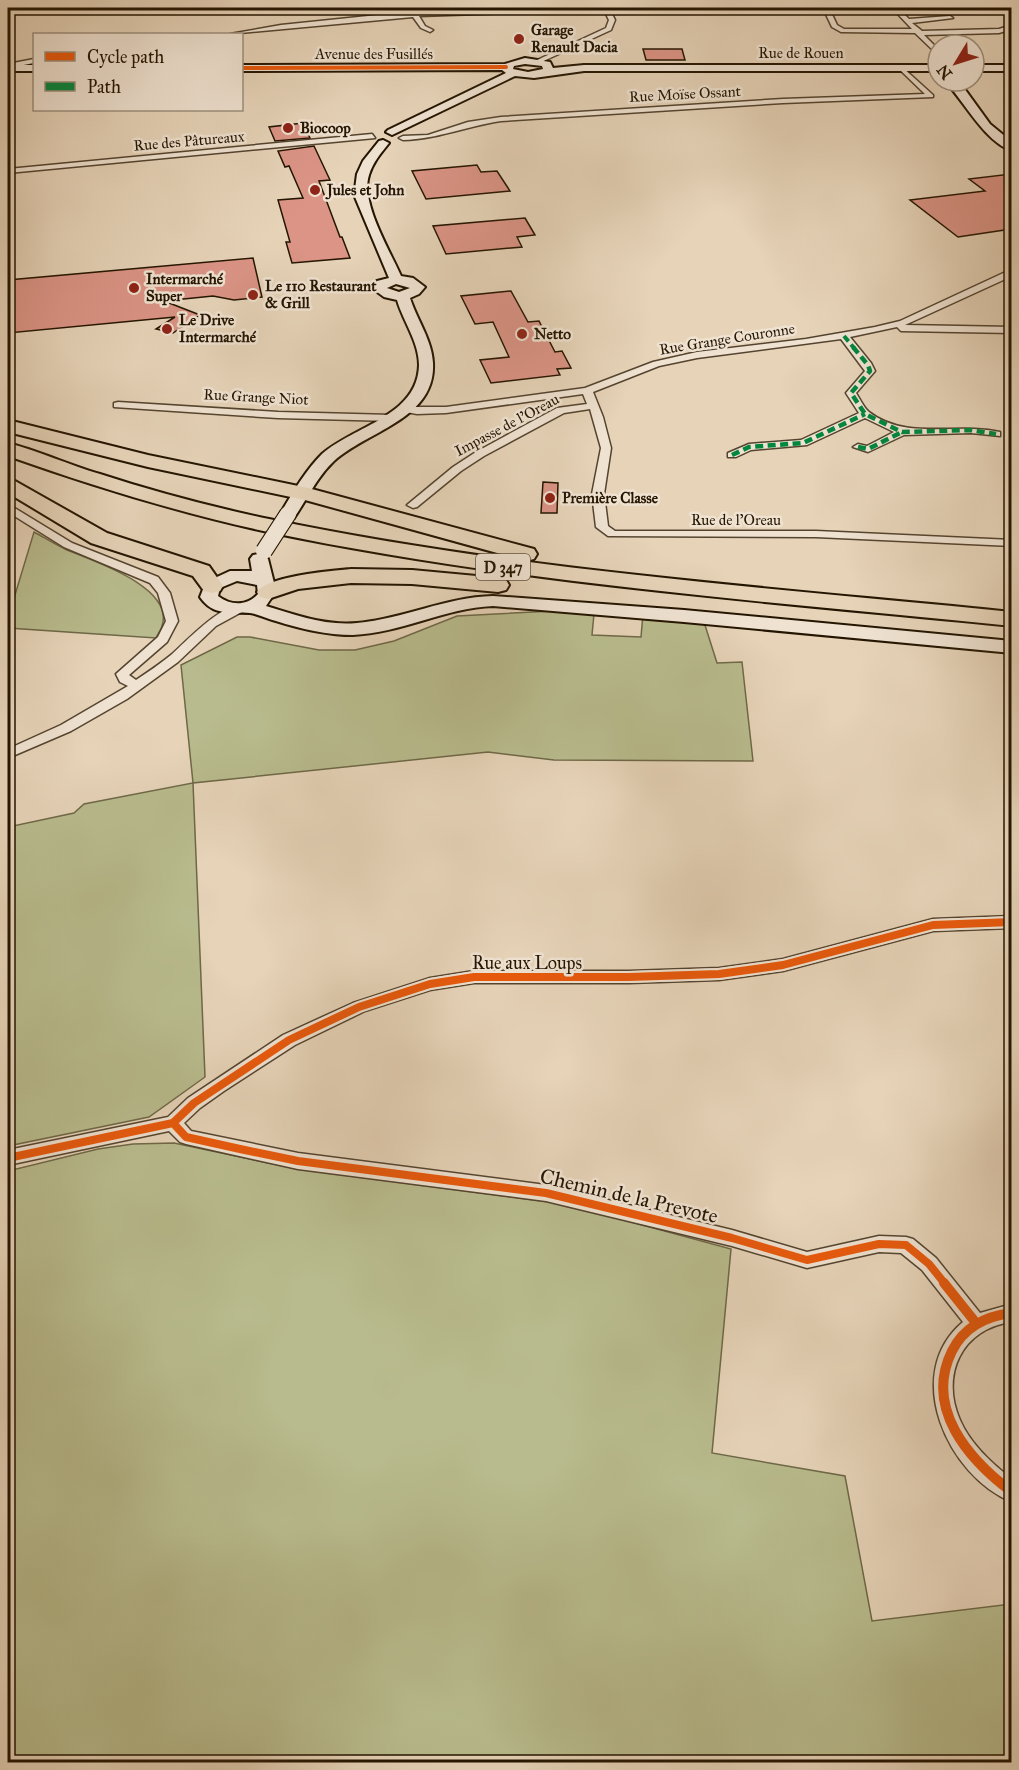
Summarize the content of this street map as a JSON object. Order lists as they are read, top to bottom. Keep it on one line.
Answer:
{"streets":{"highway":["D 347"],"street":["Rue de Rouen","Avenue des Fusillés","Rue Moïse Ossant","Rue des Pâtureaux","Rue Grange Couronne","Rue Grange Niot","Impasse de l'Oreau","Rue de l'Oreau","Rue aux Loups","Chemin de la Prevote"]},"crossings":[["Rue de Rouen","Avenue des Fusillés"],["Rue de Rouen","Rue Moïse Ossant"],["Rue Grange Couronne","Rue Grange Niot"],["Rue Grange Couronne","Rue de l'Oreau"],["Impasse de l'Oreau","Rue de l'Oreau"],["Rue aux Loups","Chemin de la Prevote"]],"places":["Garage Renault Dacia","Biocoop","Jules et John","Intermarché Super","Le 110 Restaurant & Grill","Le Drive Intermarché","Netto","Première Classe"],"legend":["Cycle path","Path"],"north":"bottom left"}
